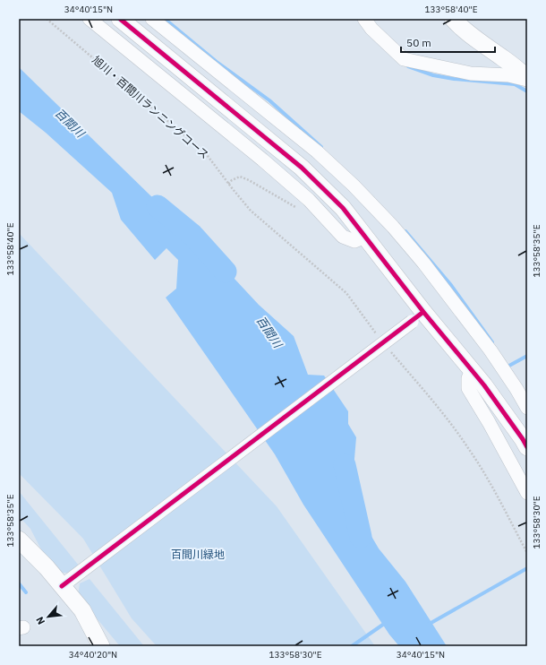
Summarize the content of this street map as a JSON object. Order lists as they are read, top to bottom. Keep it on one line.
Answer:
{"streets":{"path":["旭川・百間川ランニングコース"]},"water":["百間川"],"parks":["百間川緑地"],"scale_bar":"50 m","north":"bottom left","coordinates":["34°40'15\"N","133°58'40\"E","133°58'35\"E","133°58'30\"E","34°40'20\"N"]}
